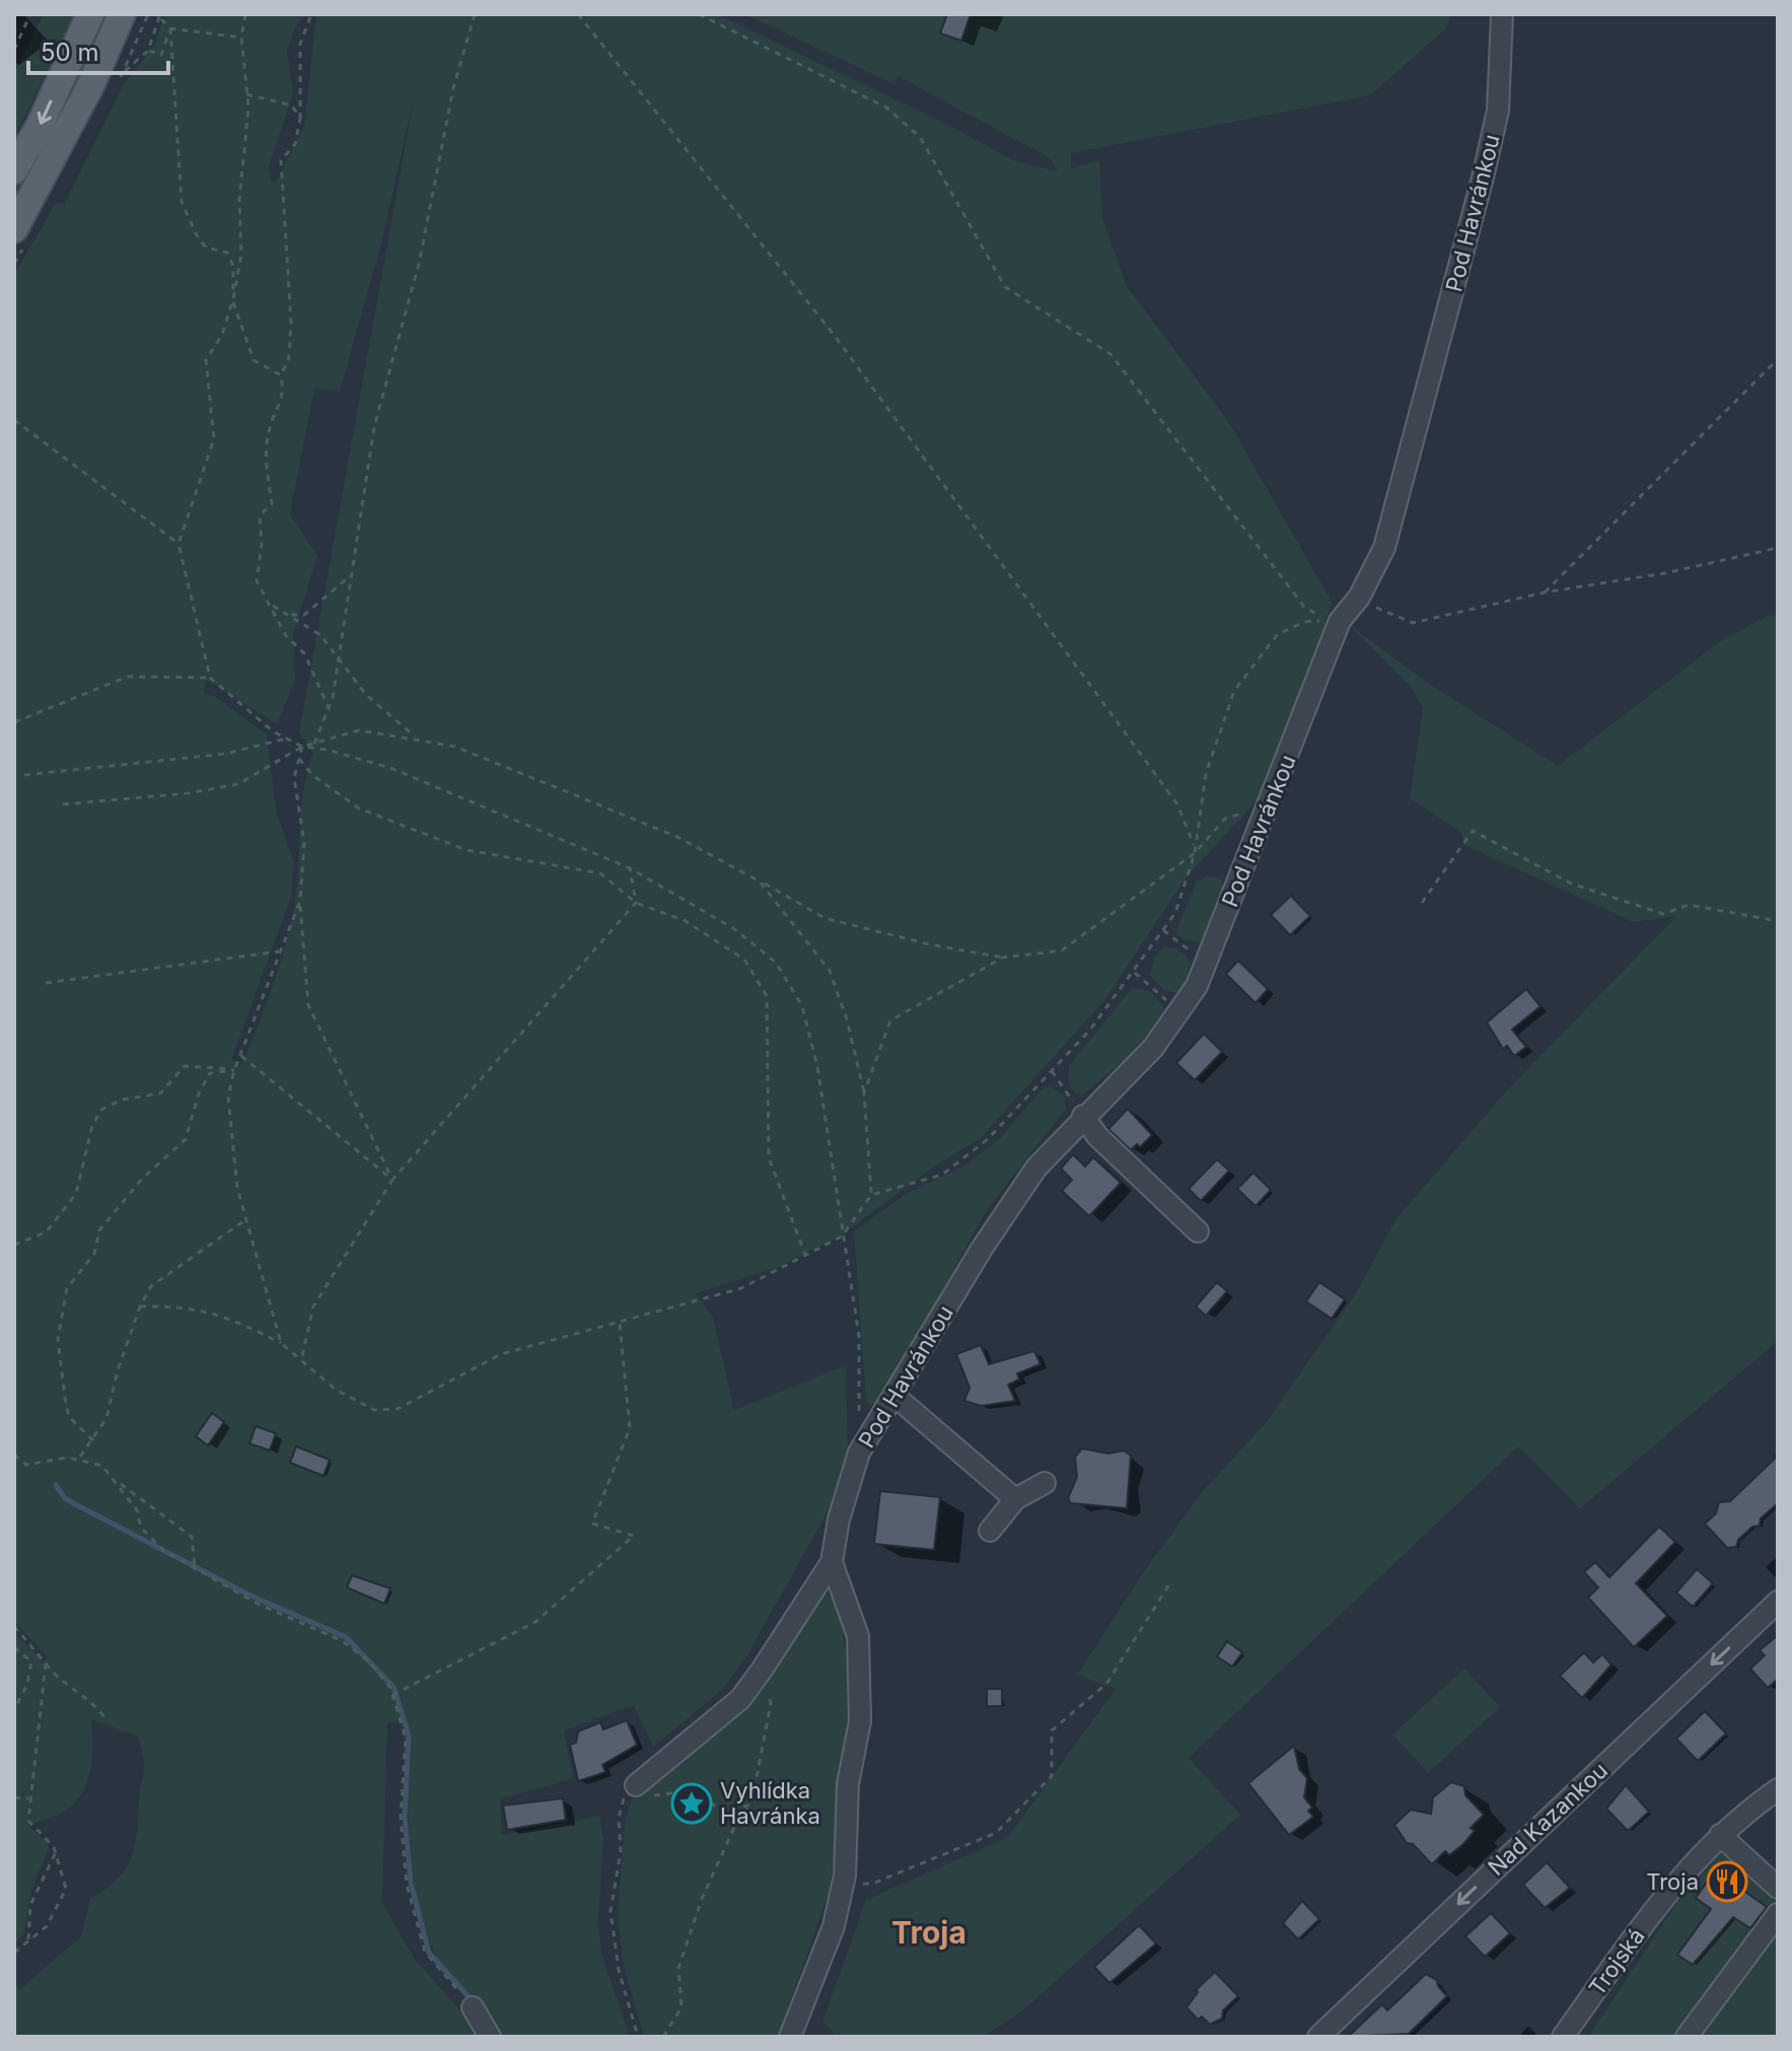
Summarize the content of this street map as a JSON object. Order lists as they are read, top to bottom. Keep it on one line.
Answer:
{"streets":{"street":["Pod Havránkou","Nad Kazankou","Trojská"]},"one_way":["Nad Kazankou"],"districts":["Troja"],"places":{"place":["Vyhlídka Havránka"],"restaurant":["Troja"]},"scale_bar":"50 m"}
